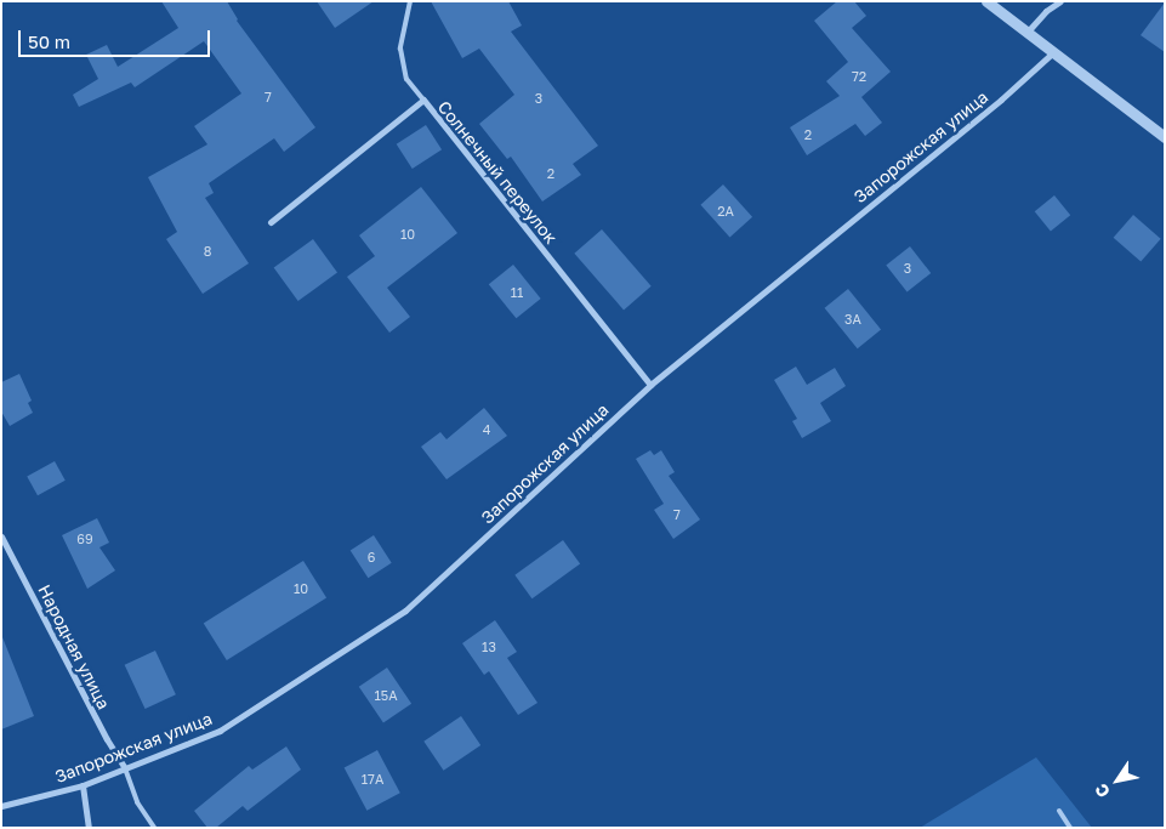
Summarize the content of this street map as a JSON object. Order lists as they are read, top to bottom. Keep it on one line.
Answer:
{"streets":{"street":["Запорожская улица","Солнечный переулок","Народная улица"]},"crossings":[["Запорожская улица","Солнечный переулок"],["Запорожская улица","Народная улица"]],"house_numbers":["72","7","3","2","2","2А","10","8","3","11","3А","4","7","69","6","10","13","15А","17А"],"scale_bar":"50 m","north":"bottom left"}
